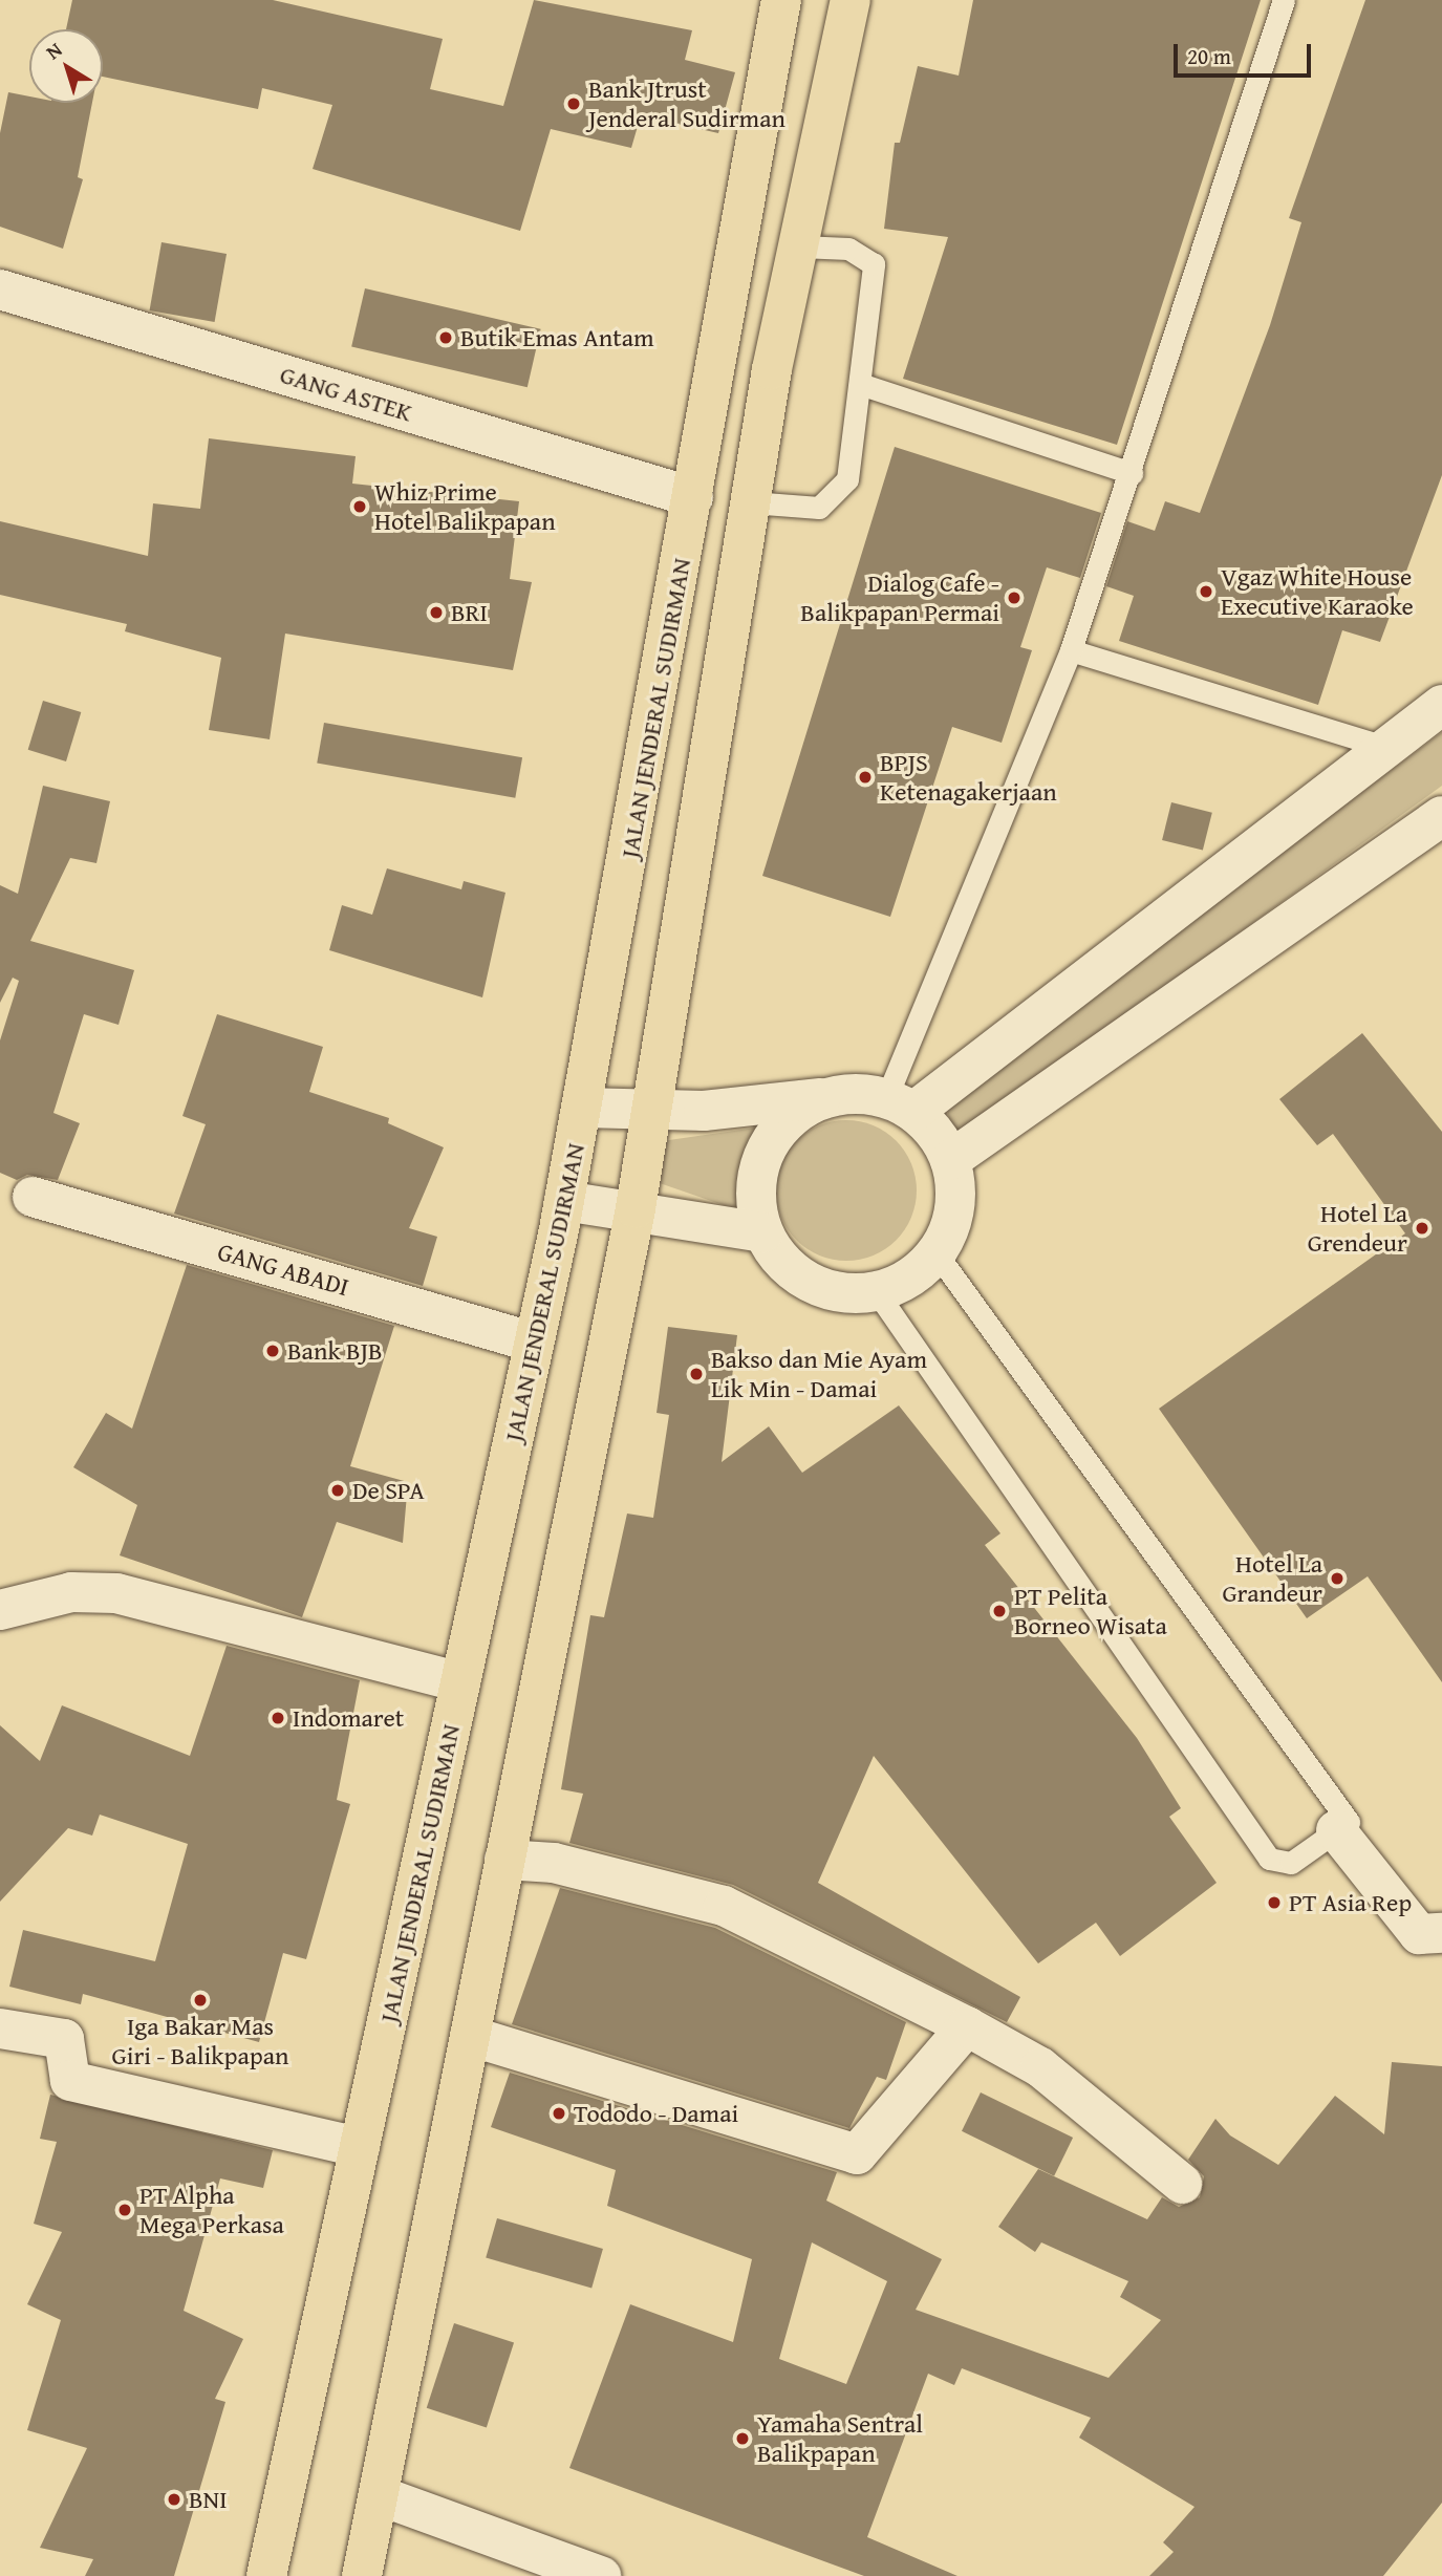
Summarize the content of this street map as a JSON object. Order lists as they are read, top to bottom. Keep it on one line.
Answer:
{"streets":{"highway":["JALAN JENDERAL SUDIRMAN"],"street":["GANG ASTEK","GANG ABADI"]},"crossings":[["GANG ASTEK","JALAN JENDERAL SUDIRMAN"],["JALAN JENDERAL SUDIRMAN","GANG ABADI"]],"places":["Bank Jtrust Jenderal Sudirman","Butik Emas Antam","Whiz Prime Hotel Balikpapan","Vgaz White House Executive Karaoke","Dialog Cafe - Balikpapan Permai","BRI","BPJS Ketenagakerjaan","Hotel La Grendeur","Bank BJB","Bakso dan Mie Ayam Lik Min - Damai","De SPA","Hotel La Grandeur","PT Pelita Borneo Wisata","Indomaret","PT Asia Rep","Iga Bakar Mas Giri - Balikpapan","Tododo - Damai","PT Alpha Mega Perkasa","Yamaha Sentral Balikpapan","BNI"],"scale_bar":"20 m","north":"top left"}
